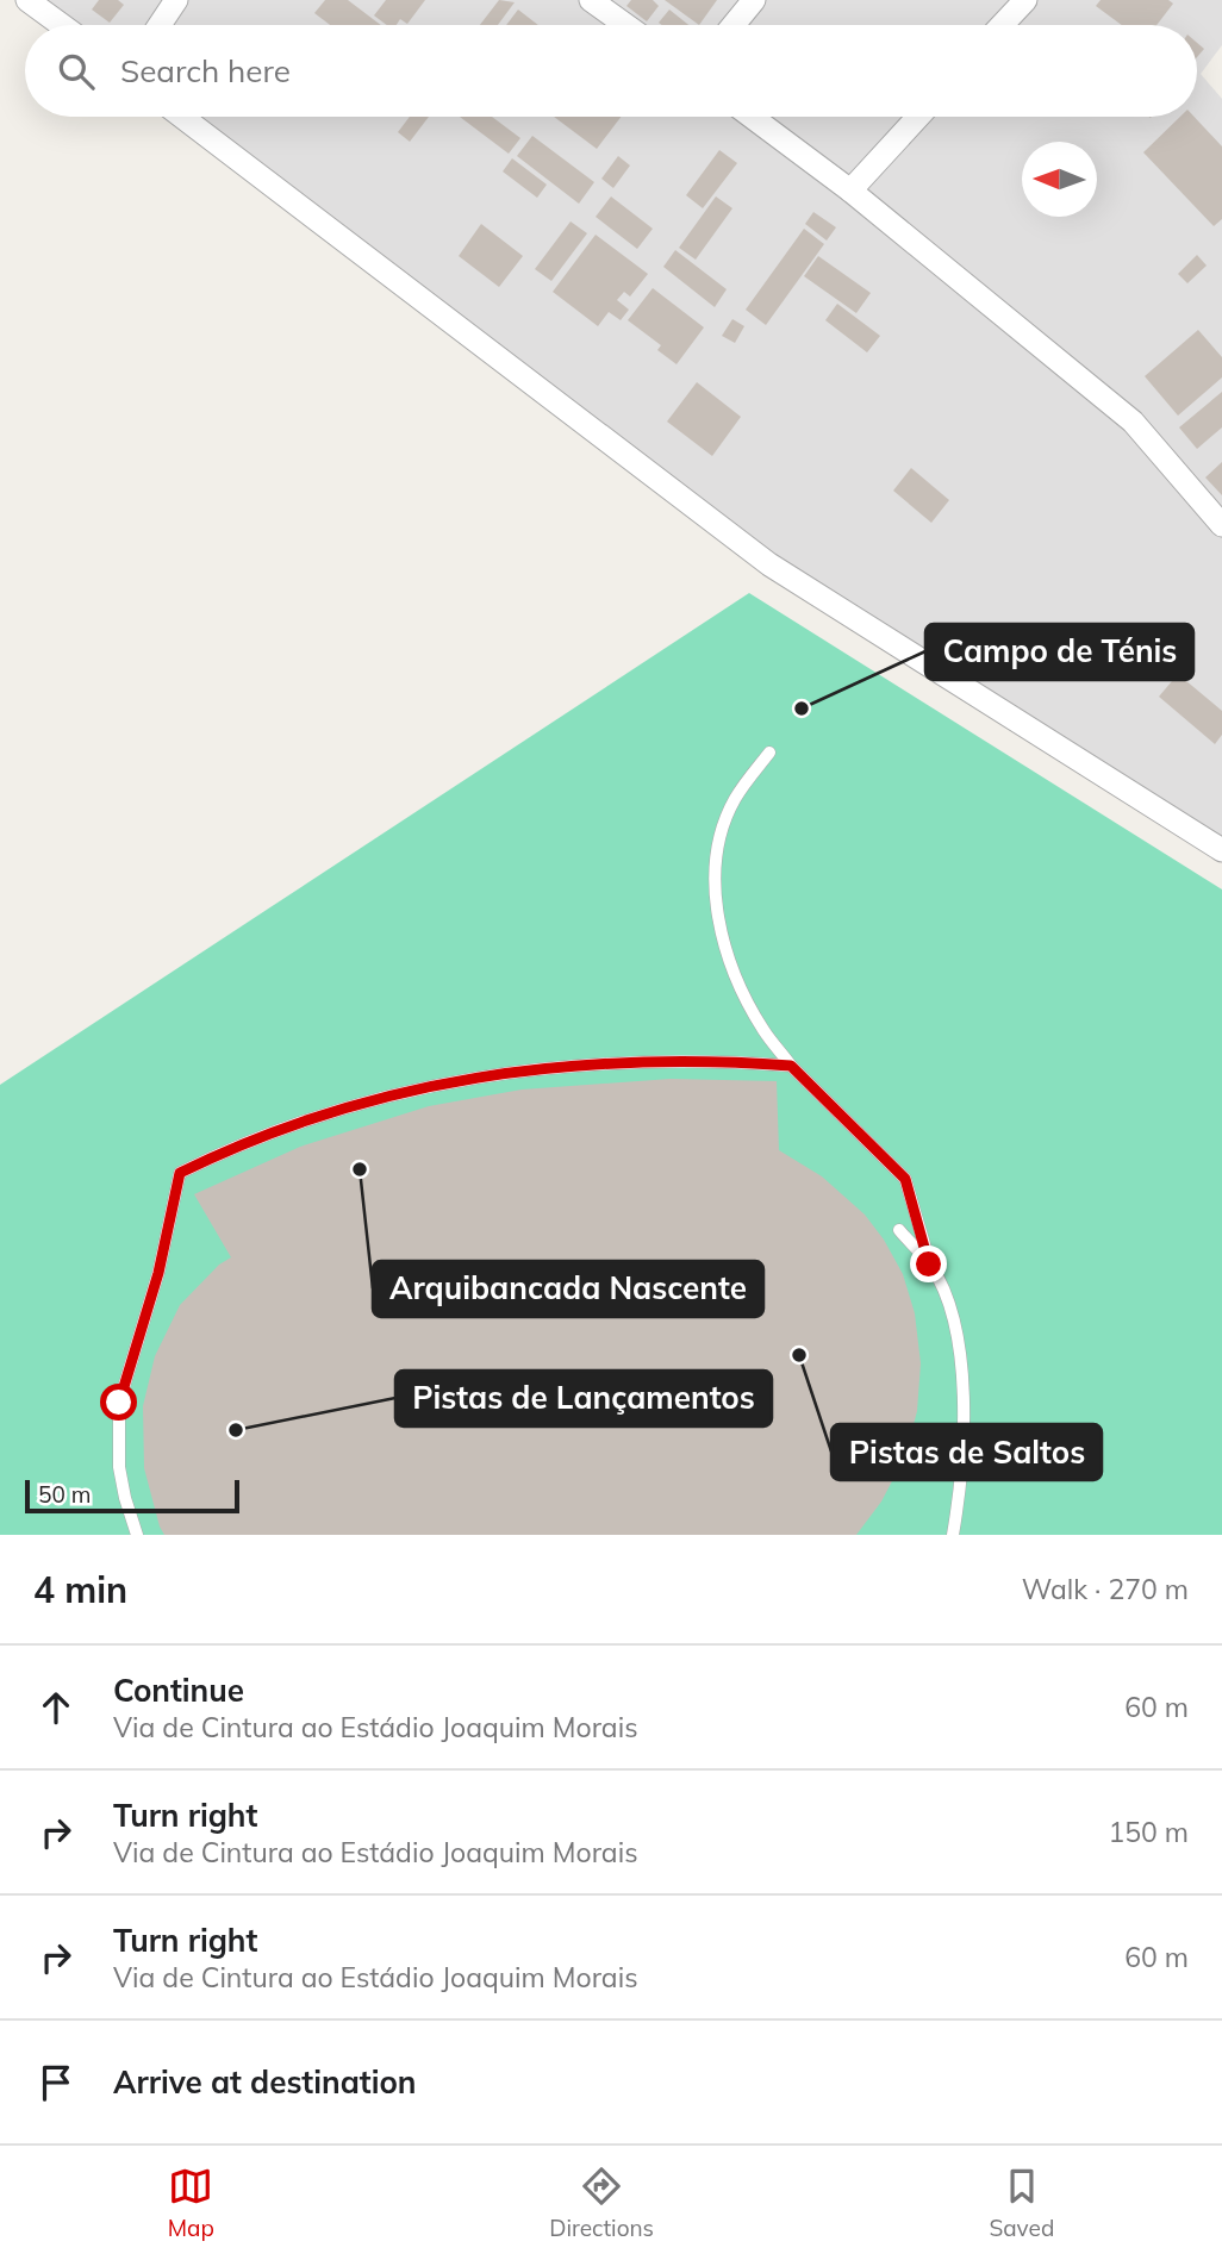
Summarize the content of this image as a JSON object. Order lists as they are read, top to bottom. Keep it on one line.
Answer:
{"places":["Campo de Ténis","Arquibancada Nascente","Pistas de Saltos","Pistas de Lançamentos"],"scale_bar":"50 m","north":"left","page":{"search":"Search here","scale":"50 m","heading":["4 min","Walk · 270 m"],"list":[["Continue","Via de Cintura ao Estádio Joaquim Morais","60 m"],["Turn right","Via de Cintura ao Estádio Joaquim Morais","150 m"],["Turn right","Via de Cintura ao Estádio Joaquim Morais","60 m"],"Arrive at destination"],"nav":["Map","Directions","Saved"]}}
